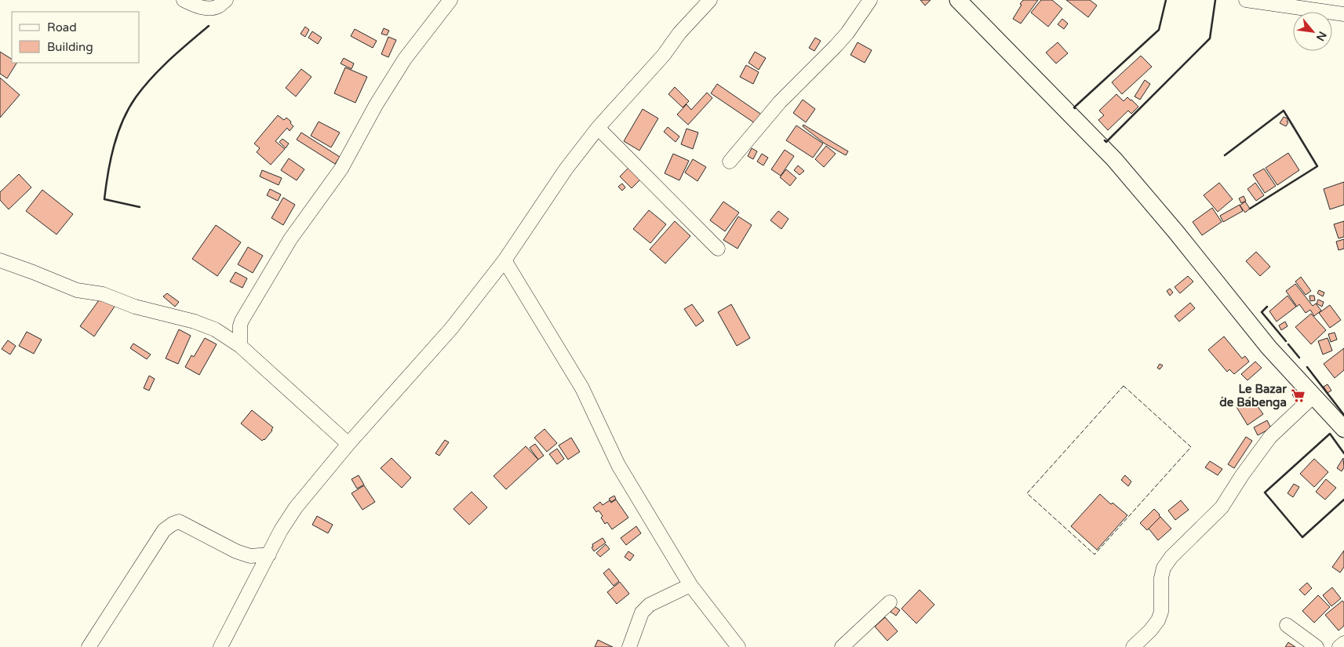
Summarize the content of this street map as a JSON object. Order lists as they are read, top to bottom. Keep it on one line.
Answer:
{"places":{"supermarket":["Le Bazar de Babenga"]},"legend":["Road","Building"],"north":"bottom right"}
